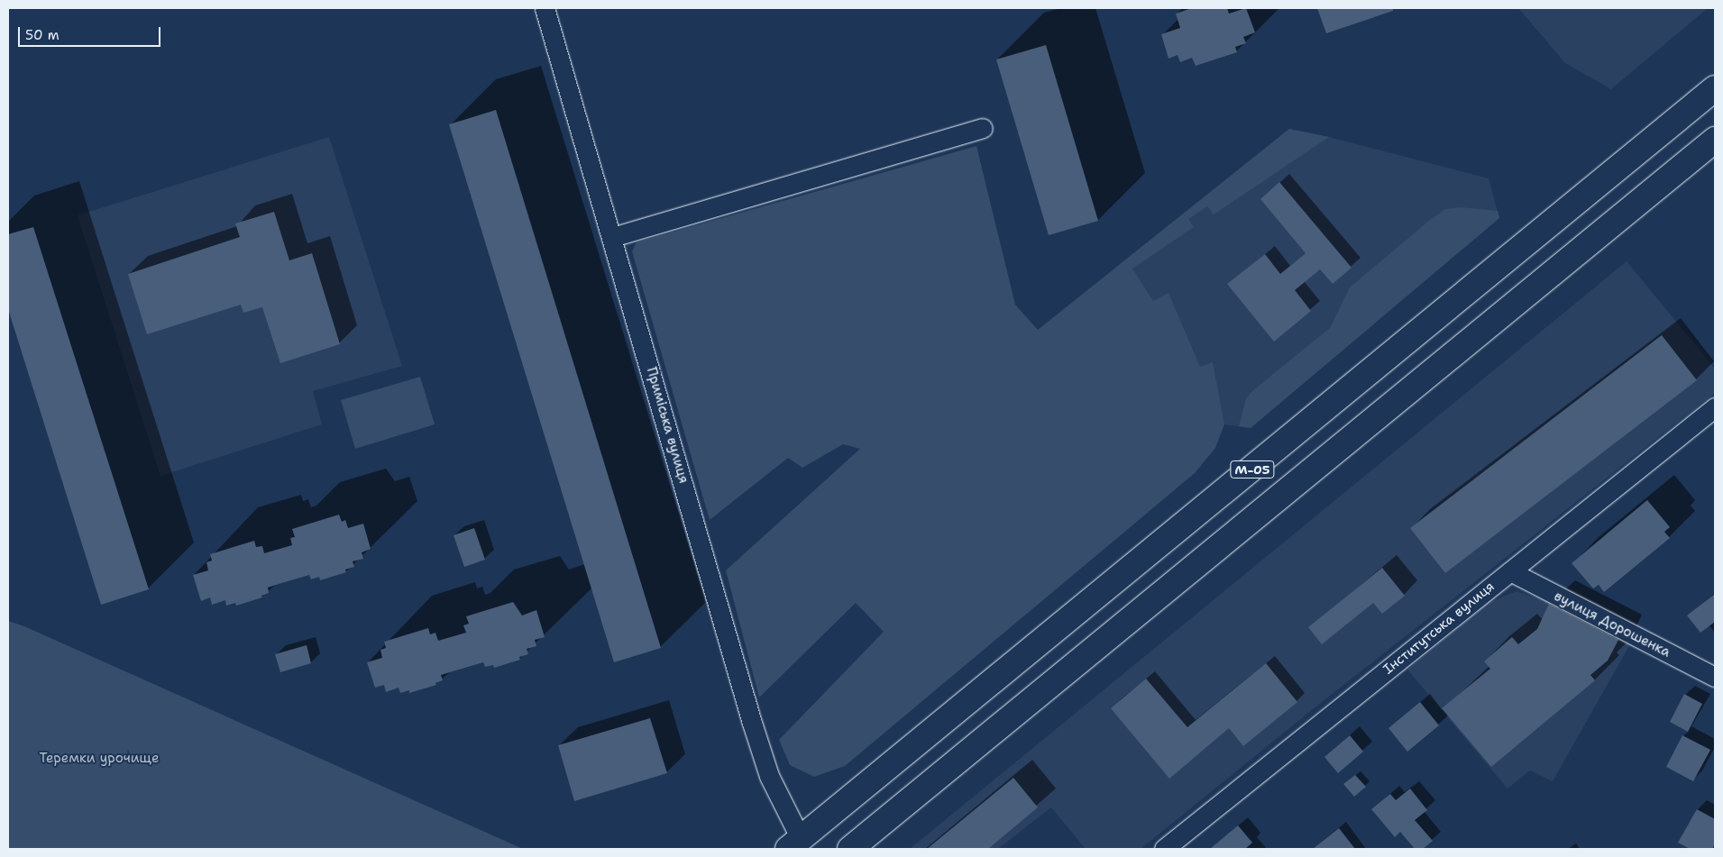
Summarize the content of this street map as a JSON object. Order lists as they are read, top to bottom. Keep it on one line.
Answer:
{"streets":{"highway":["М-05"],"street":["Приміська вулиця","вулиця Дорошенка","Інститутська вулиця"]},"crossings":[["Приміська вулиця","М-05"],["вулиця Дорошенка","Інститутська вулиця"]],"parks":["Теремки урочище"],"scale_bar":"50 m"}
